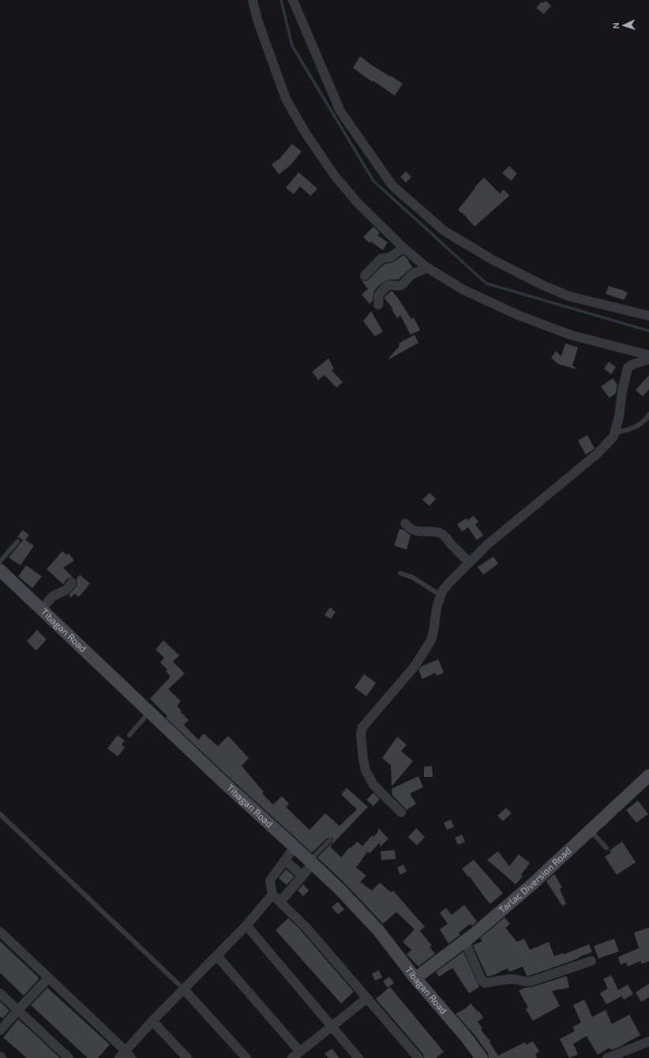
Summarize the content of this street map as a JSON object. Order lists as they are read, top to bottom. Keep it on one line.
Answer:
{"streets":{"main road":["Tibagan Road","Tarlac Diversion Road"]},"crossings":[["Tibagan Road","Tarlac Diversion Road"]],"north":"left"}
